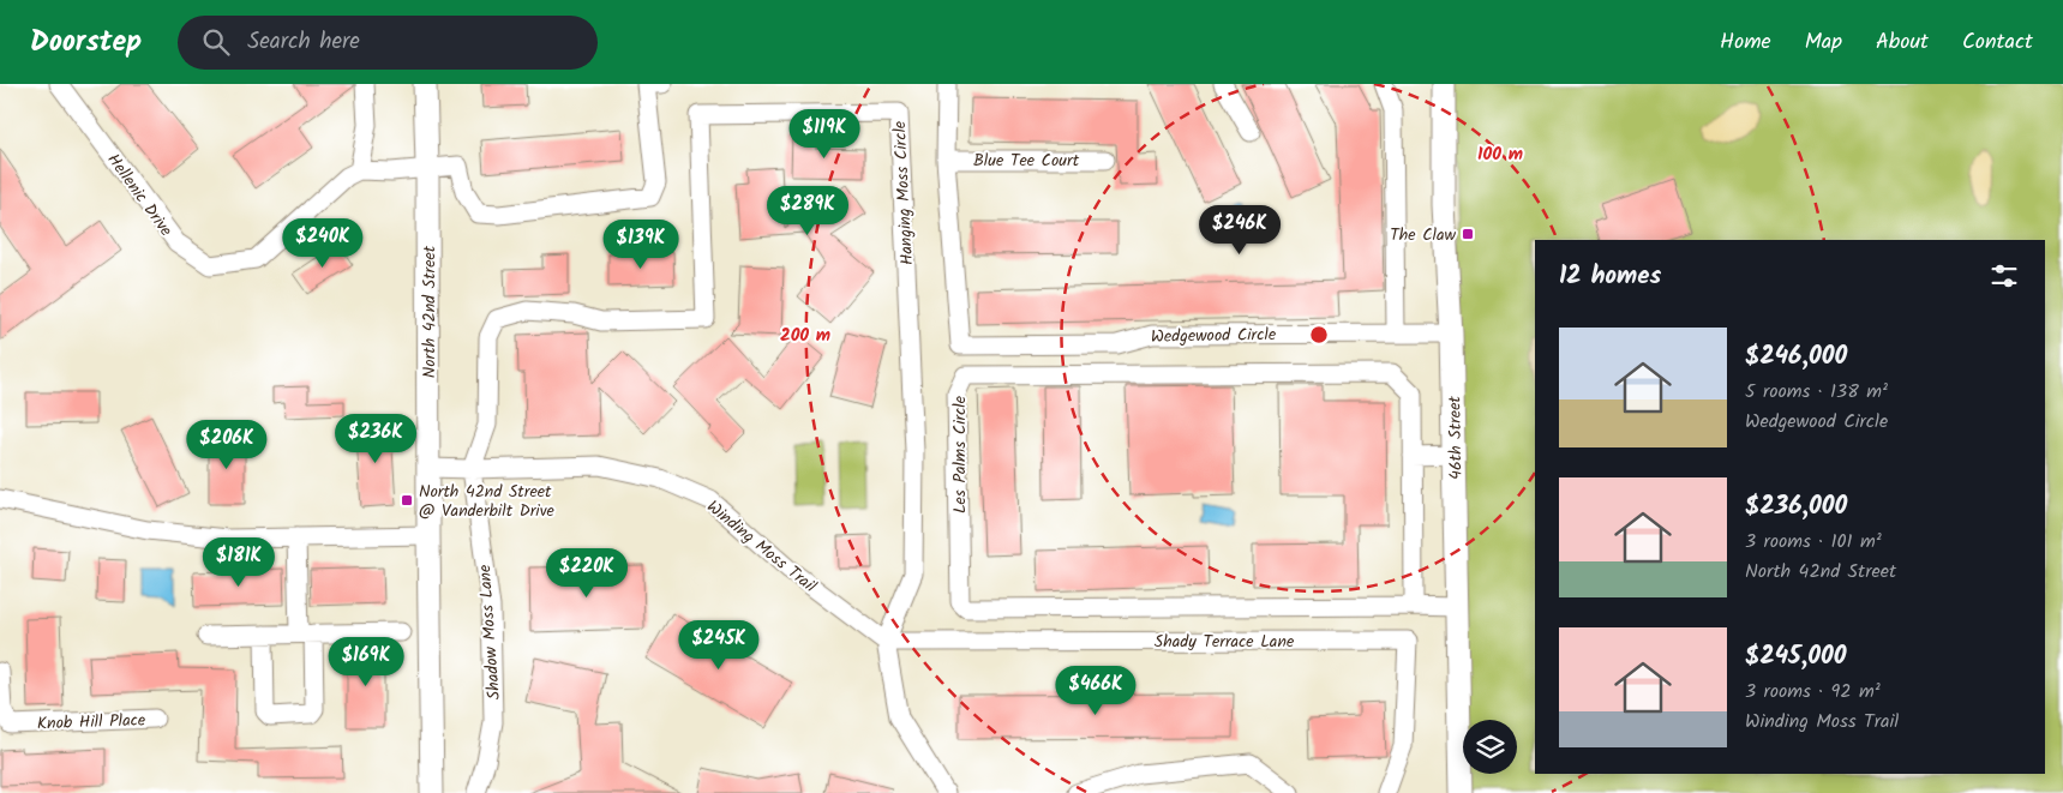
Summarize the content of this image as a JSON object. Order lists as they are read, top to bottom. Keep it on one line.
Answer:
{"streets":{"street":["Blue Tee Court","Hanging Moss Circle","Hellenic Drive","North 42nd Street","Wedgewood Circle","46th Street","Les Palms Circle","Winding Moss Trail","Shadow Moss Lane","Shady Terrace Lane","Knob Hill Place"]},"crossings":[["Hanging Moss Circle","Winding Moss Trail"],["Hanging Moss Circle","Shadow Moss Lane"],["Hanging Moss Circle","Shady Terrace Lane"],["North 42nd Street","Winding Moss Trail"],["Wedgewood Circle","46th Street"],["46th Street","Les Palms Circle"],["Winding Moss Trail","Shadow Moss Lane"],["Winding Moss Trail","Shady Terrace Lane"]],"places":{"transit":["The Claw","North 42nd Street @ Vanderbilt Drive"]},"page":{"header":"Doorstep","search":"Search here","nav":["Home","Map","About","Contact"],"price":["$119K","$289K","$246K","$240K","$139K","$236K","$206K","$181K","$220K","$245K","$169K","$466K"],"heading":"12 homes","list":[{"name":"$246,000","note":"5 rooms · 138 m² · Wedgewood Circle"},{"name":"$236,000","note":"3 rooms · 101 m² · North 42nd Street"},{"name":"$245,000","note":"3 rooms · 92 m² · Winding Moss Trail"}]},"rings":["100 m","200 m"]}
